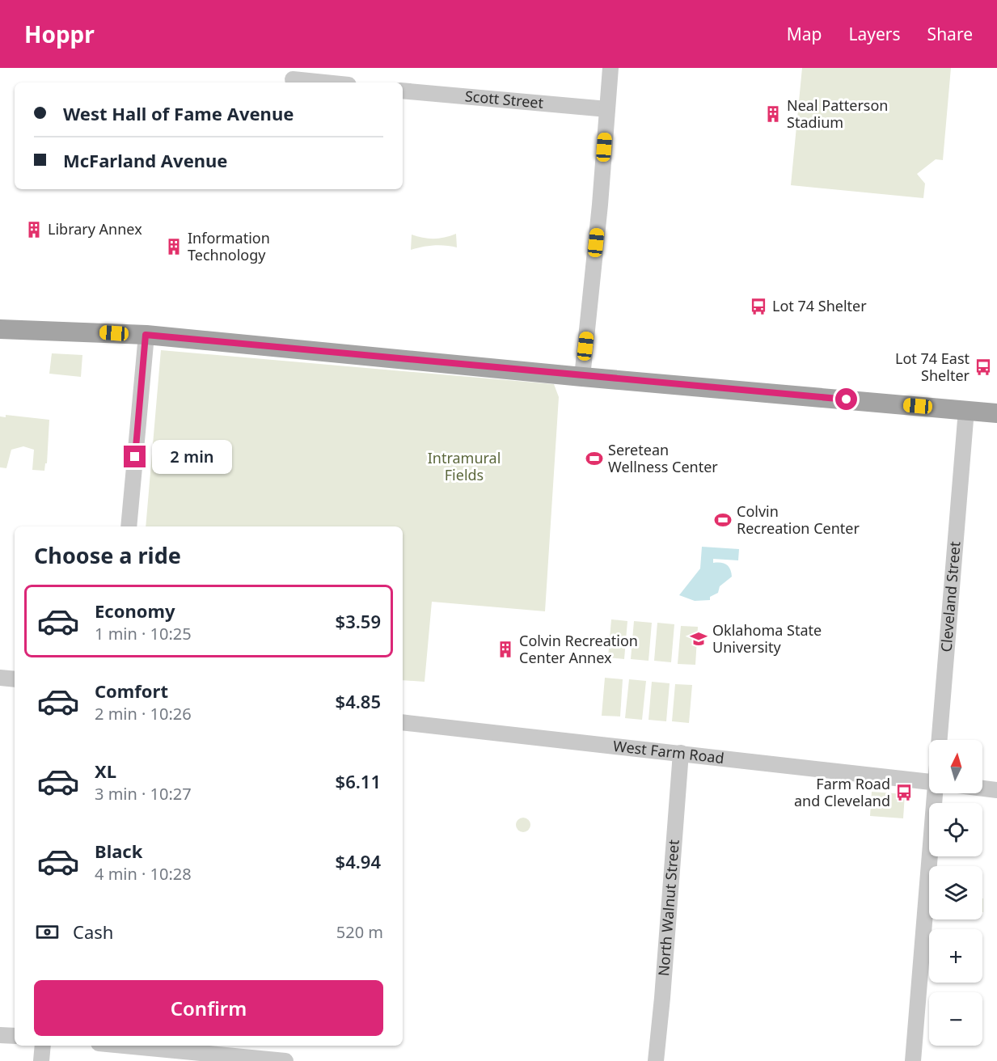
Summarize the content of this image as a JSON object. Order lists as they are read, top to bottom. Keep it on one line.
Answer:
{"streets":{"street":["Scott Street","Cleveland Street","West Farm Road","North Walnut Street"]},"crossings":[["West Farm Road","North Walnut Street"]],"parks":["Intramural Fields"],"places":{"building":["Neal Patterson Stadium","Library Annex","Information Technology","Colvin Recreation Center Annex"],"bus stop":["Lot 74 Shelter","Lot 74 East Shelter","Farm Road and Cleveland"],"sports":["Seretean Wellness Center","Colvin Recreation Center"],"school or university":["Oklahoma State University"]},"north":"top","page":{"header":"Hoppr","nav":["Map","Layers","Share"],"banner":["West Hall of Fame Avenue","McFarland Avenue"],"bubble":"2 min","heading":"Choose a ride","list":[{"name":"Economy","note":"1 min · 10:25","value":"$3.59"},{"name":"Comfort","note":"2 min · 10:26","value":"$4.85"},{"name":"XL","note":"3 min · 10:27","value":"$6.11"},{"name":"Black","note":"4 min · 10:28","value":"$4.94"}],"map_buttons":["+","−"],"pay":["Cash","520 m"],"buttons":"Confirm"}}
